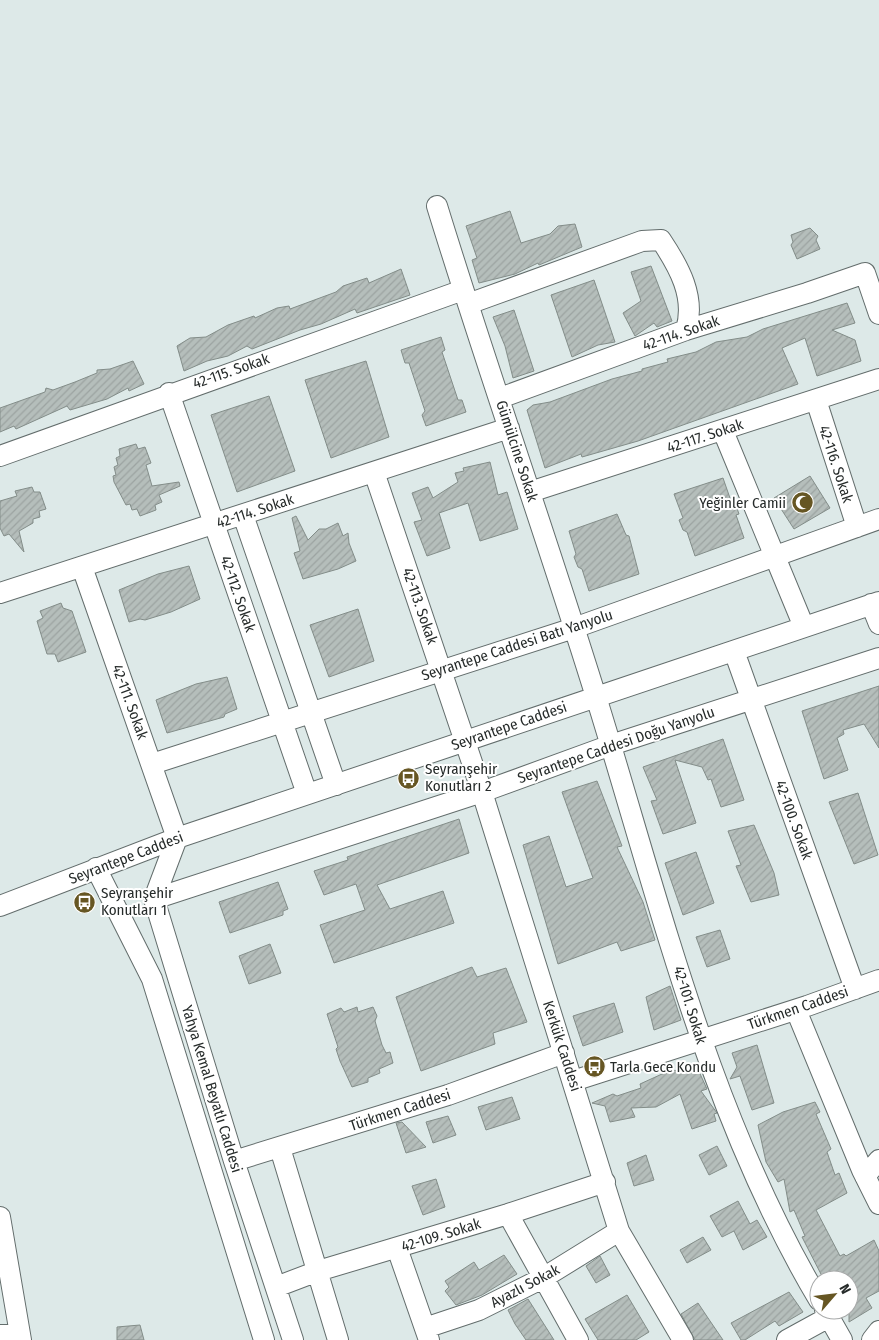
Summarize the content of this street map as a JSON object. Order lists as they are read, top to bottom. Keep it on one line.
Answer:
{"streets":{"street":["42-114. Sokak","42-115. Sokak","42-117. Sokak","Gümülcine Sokak","42-116. Sokak","42-112. Sokak","42-113. Sokak","Seyrantepe Caddesi Batı Yanyolu","42-111. Sokak","Seyrantepe Caddesi","Seyrantepe Caddesi Doğu Yanyolu","42-100. Sokak","42-101. Sokak","Türkmen Caddesi","Kerkük Caddesi","Yahya Kemal Beyatlı Caddesi","42-109. Sokak","Ayazlı Sokak"]},"crossings":[["42-114. Sokak","42-115. Sokak"],["42-114. Sokak","Gümülcine Sokak"],["42-114. Sokak","42-112. Sokak"],["42-114. Sokak","42-113. Sokak"],["42-114. Sokak","42-111. Sokak"],["42-115. Sokak","Gümülcine Sokak"],["42-115. Sokak","42-112. Sokak"],["42-117. Sokak","Gümülcine Sokak"],["42-117. Sokak","42-116. Sokak"],["Gümülcine Sokak","Seyrantepe Caddesi Batı Yanyolu"],["Gümülcine Sokak","Seyrantepe Caddesi"],["Gümülcine Sokak","42-101. Sokak"],["42-116. Sokak","Seyrantepe Caddesi Batı Yanyolu"],["42-112. Sokak","Seyrantepe Caddesi Batı Yanyolu"],["42-112. Sokak","Seyrantepe Caddesi"],["42-113. Sokak","Seyrantepe Caddesi Batı Yanyolu"],["42-113. Sokak","Seyrantepe Caddesi"],["42-113. Sokak","Kerkük Caddesi"],["Seyrantepe Caddesi Batı Yanyolu","42-111. Sokak"],["42-111. Sokak","Seyrantepe Caddesi"],["Seyrantepe Caddesi","42-100. Sokak"],["Seyrantepe Caddesi","42-101. Sokak"],["Seyrantepe Caddesi","Kerkük Caddesi"],["Seyrantepe Caddesi","Yahya Kemal Beyatlı Caddesi"],["Seyrantepe Caddesi Doğu Yanyolu","42-100. Sokak"],["Seyrantepe Caddesi Doğu Yanyolu","42-101. Sokak"],["Seyrantepe Caddesi Doğu Yanyolu","Kerkük Caddesi"],["Seyrantepe Caddesi Doğu Yanyolu","Yahya Kemal Beyatlı Caddesi"],["42-100. Sokak","Türkmen Caddesi"],["42-101. Sokak","Türkmen Caddesi"],["Türkmen Caddesi","Kerkük Caddesi"],["Türkmen Caddesi","Yahya Kemal Beyatlı Caddesi"],["Kerkük Caddesi","42-109. Sokak"],["Kerkük Caddesi","Ayazlı Sokak"],["Yahya Kemal Beyatlı Caddesi","42-109. Sokak"]],"places":{"mosque":["Yeğinler Camii"],"bus stop":["Seyranşehir Konutları 2","Seyranşehir Konutları 1","Tarla Gece Kondu"]},"north":"top right"}
